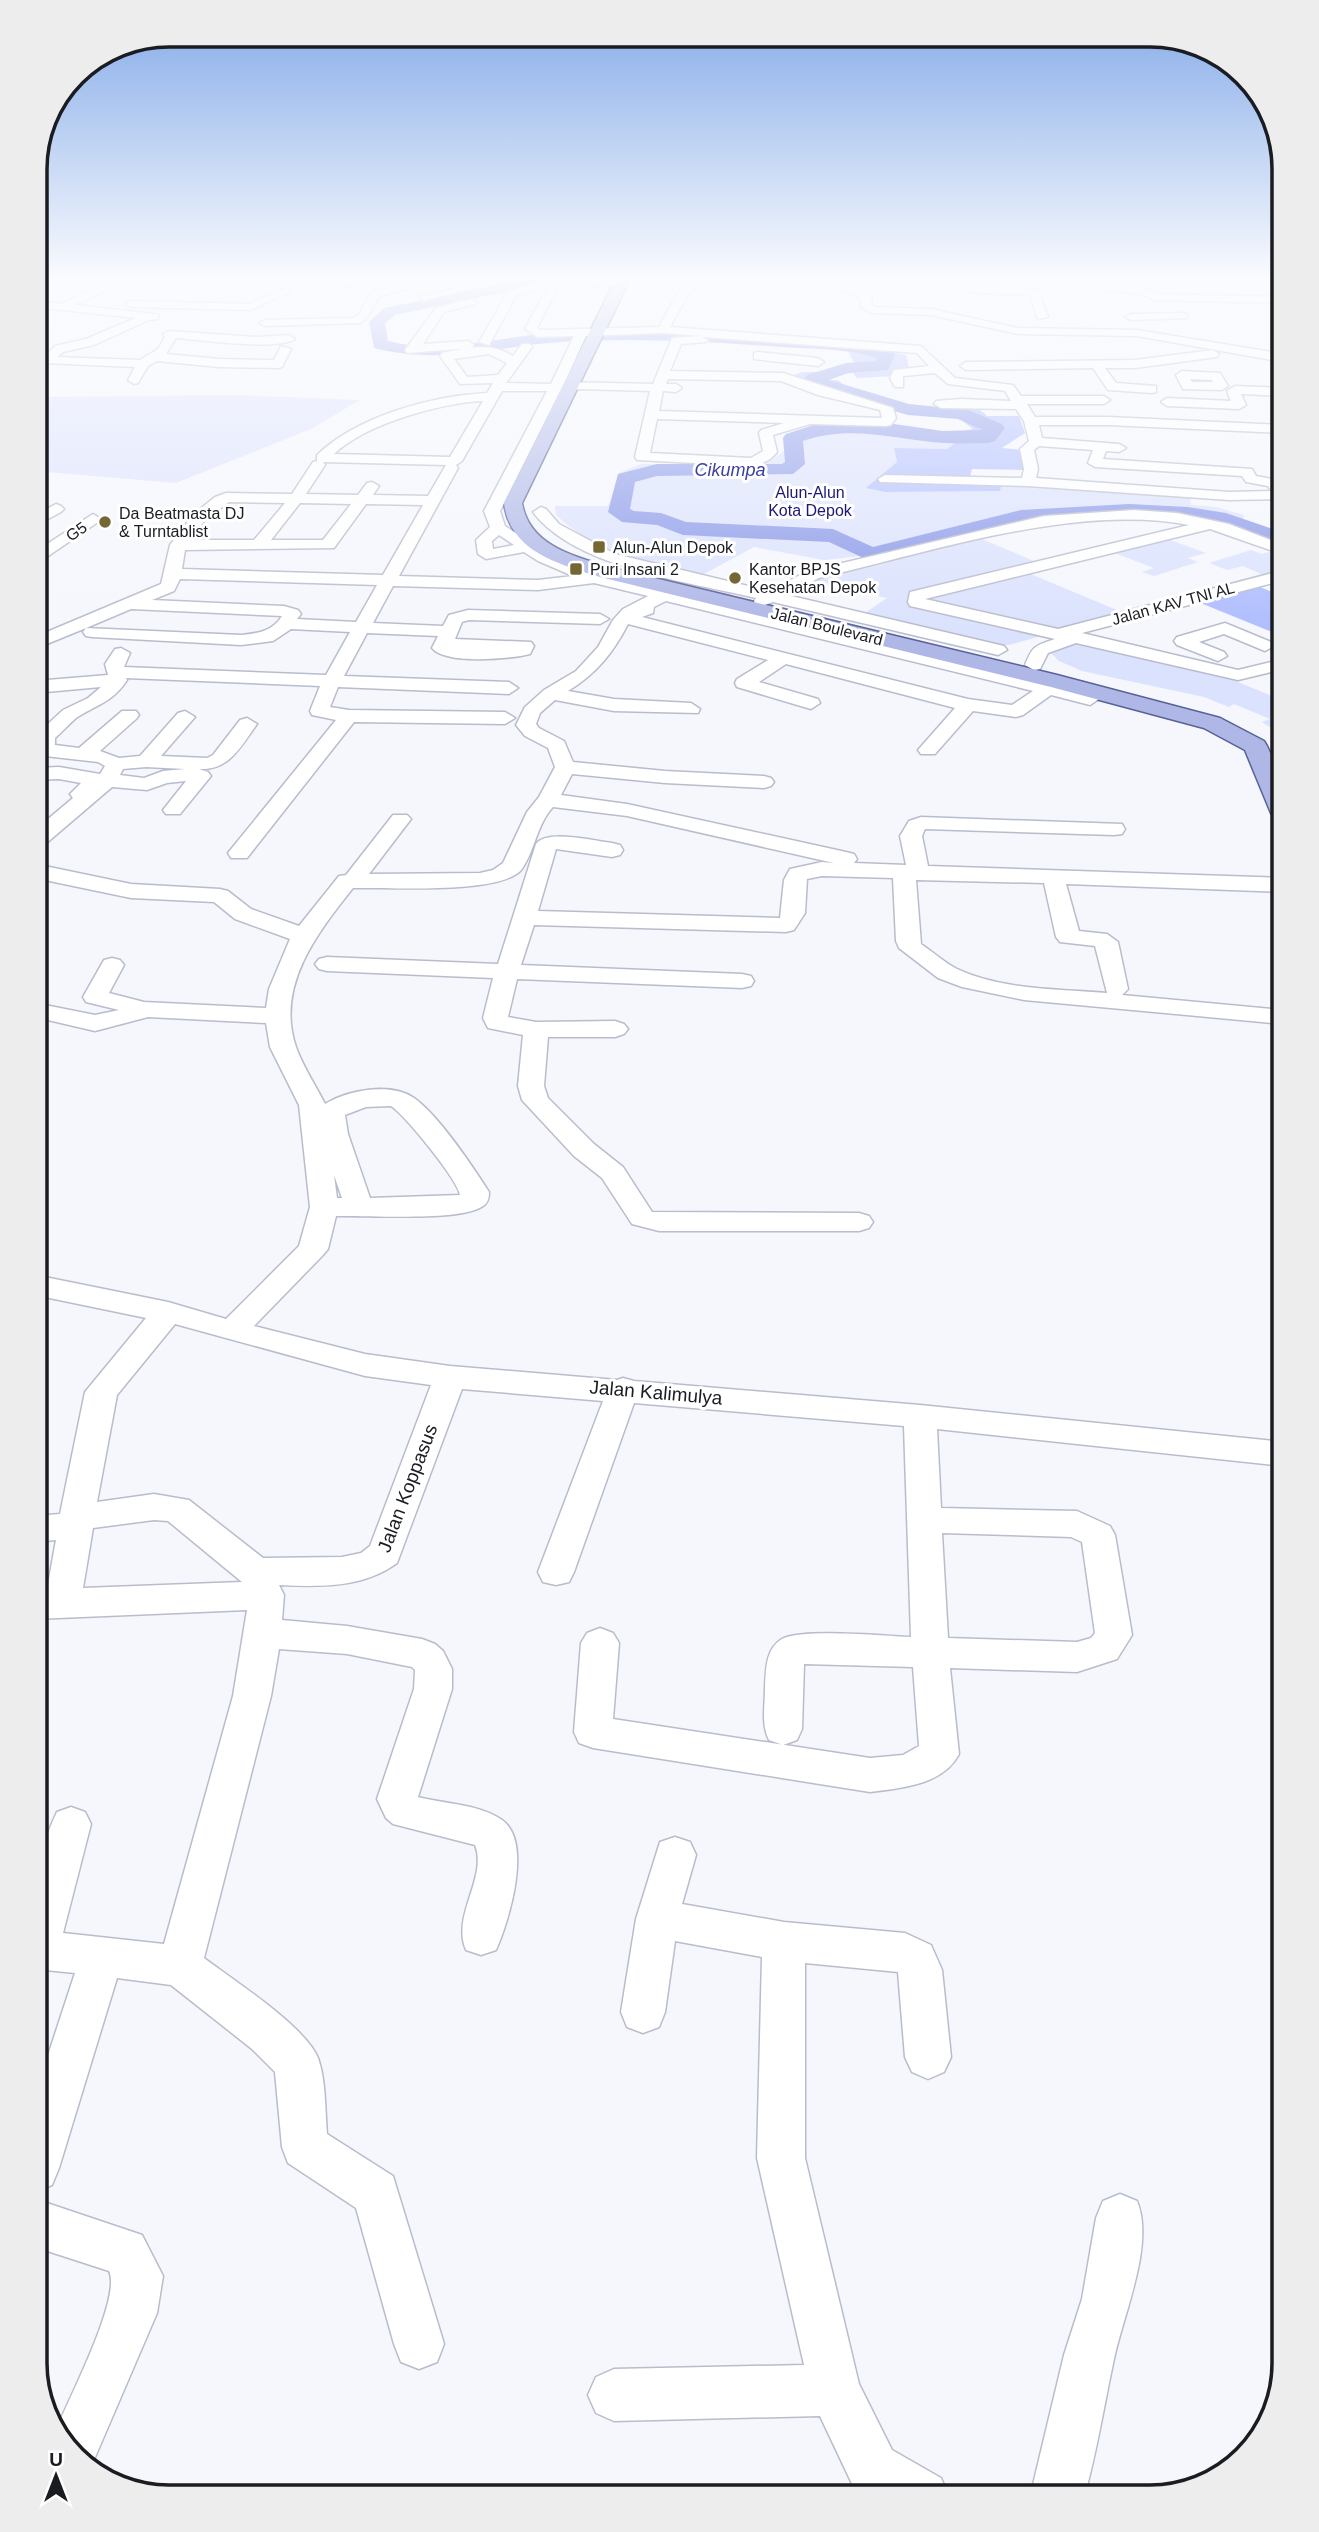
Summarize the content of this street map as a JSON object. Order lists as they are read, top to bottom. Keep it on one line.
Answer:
{"streets":{"main road":["Jalan Boulevard"],"street":["G5","Jalan KAV TNI AL","Jalan Kalimulya","Jalan Koppasus"]},"crossings":[["Jalan Kalimulya","Jalan Koppasus"]],"water":["Cikumpa"],"parks":["Alun-Alun Kota Depok"],"places":{"other":["Da Beatmasta DJ & Turntablist","Kantor BPJS Kesehatan Depok"],"transit":["Alun-Alun Depok","Puri Insani 2"]},"north":"top"}
